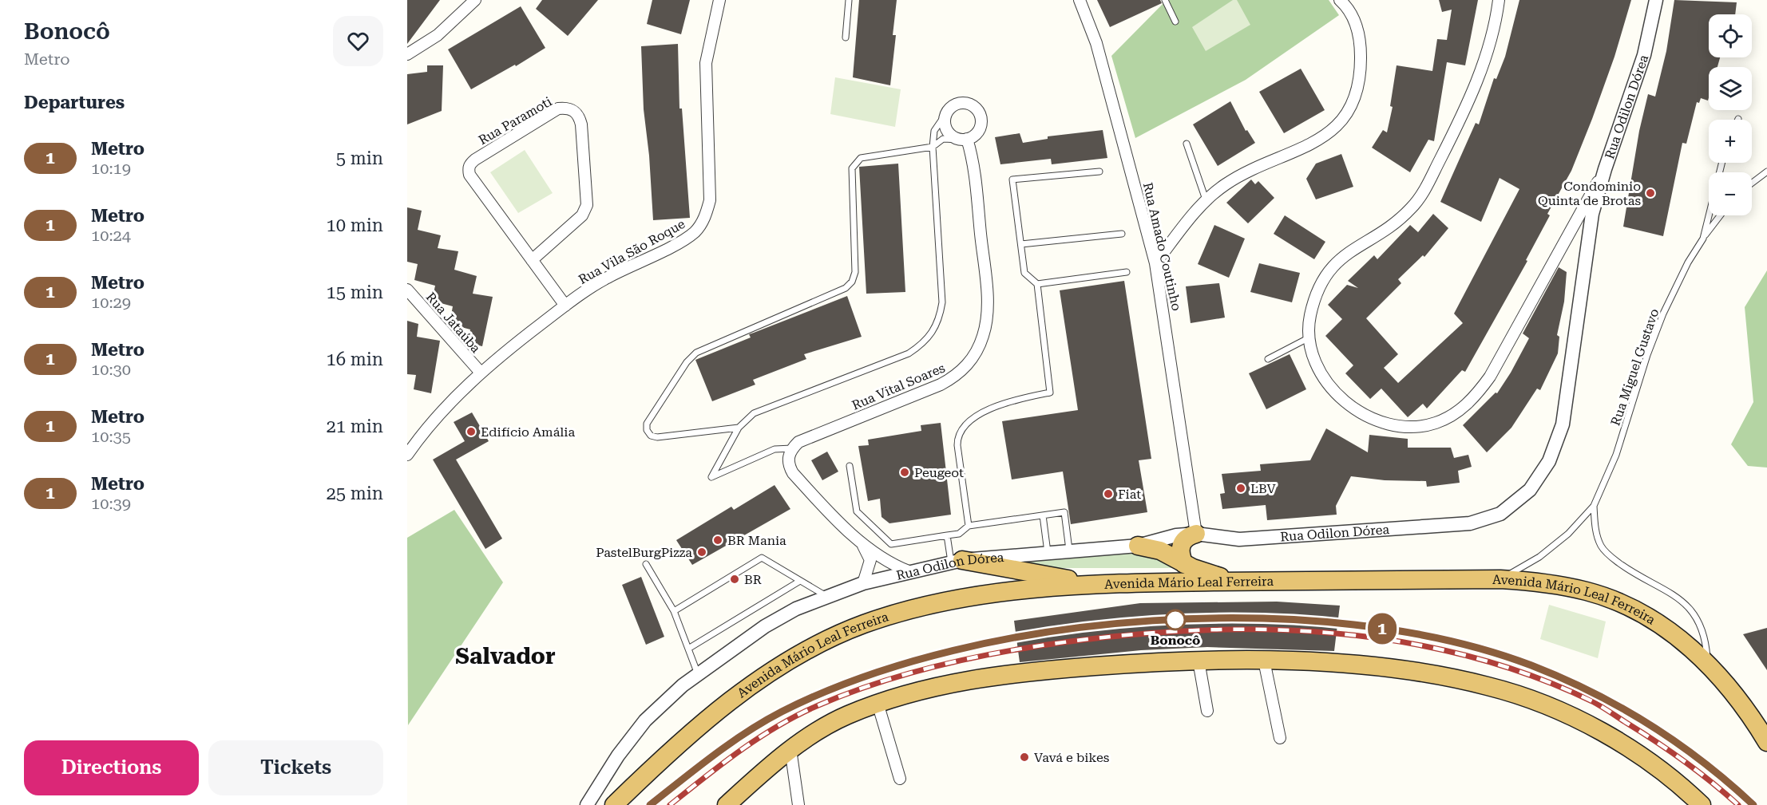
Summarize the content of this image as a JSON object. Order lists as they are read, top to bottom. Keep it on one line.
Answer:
{"streets":{"highway":["Avenida Mário Leal Ferreira"],"street":["Rua Odilon Dórea","Rua Paramoti","Rua Amado Coutinho","Rua Vila São Roque","Rua Jataúba","Rua Vital Soares"],"lane":["Rua Miguel Gustavo"]},"crossings":[["Rua Odilon Dórea","Rua Amado Coutinho"],["Rua Paramoti","Rua Vila São Roque"],["Rua Vila São Roque","Rua Jataúba"]],"districts":["Salvador"],"places":["Condominio Quinta de Brotas","Edifício Amália","Peugeot","LBV","Fiat","BR Mania","PastelBurgPizza","BR","Bonocô","Vavá e bikes"],"lines":["metro line 1"],"page":{"heading":[["Bonocô","Metro"],"Departures"],"on_map":"1","map_buttons":["+","−"],"list":[{"mark":"1","name":"Metro","note":"10:19","value":"5 min"},{"mark":"1","name":"Metro","note":"10:24","value":"10 min"},{"mark":"1","name":"Metro","note":"10:29","value":"15 min"},{"mark":"1","name":"Metro","note":"10:30","value":"16 min"},{"mark":"1","name":"Metro","note":"10:35","value":"21 min"},{"mark":"1","name":"Metro","note":"10:39","value":"25 min"}],"buttons":["Directions","Tickets"]}}
